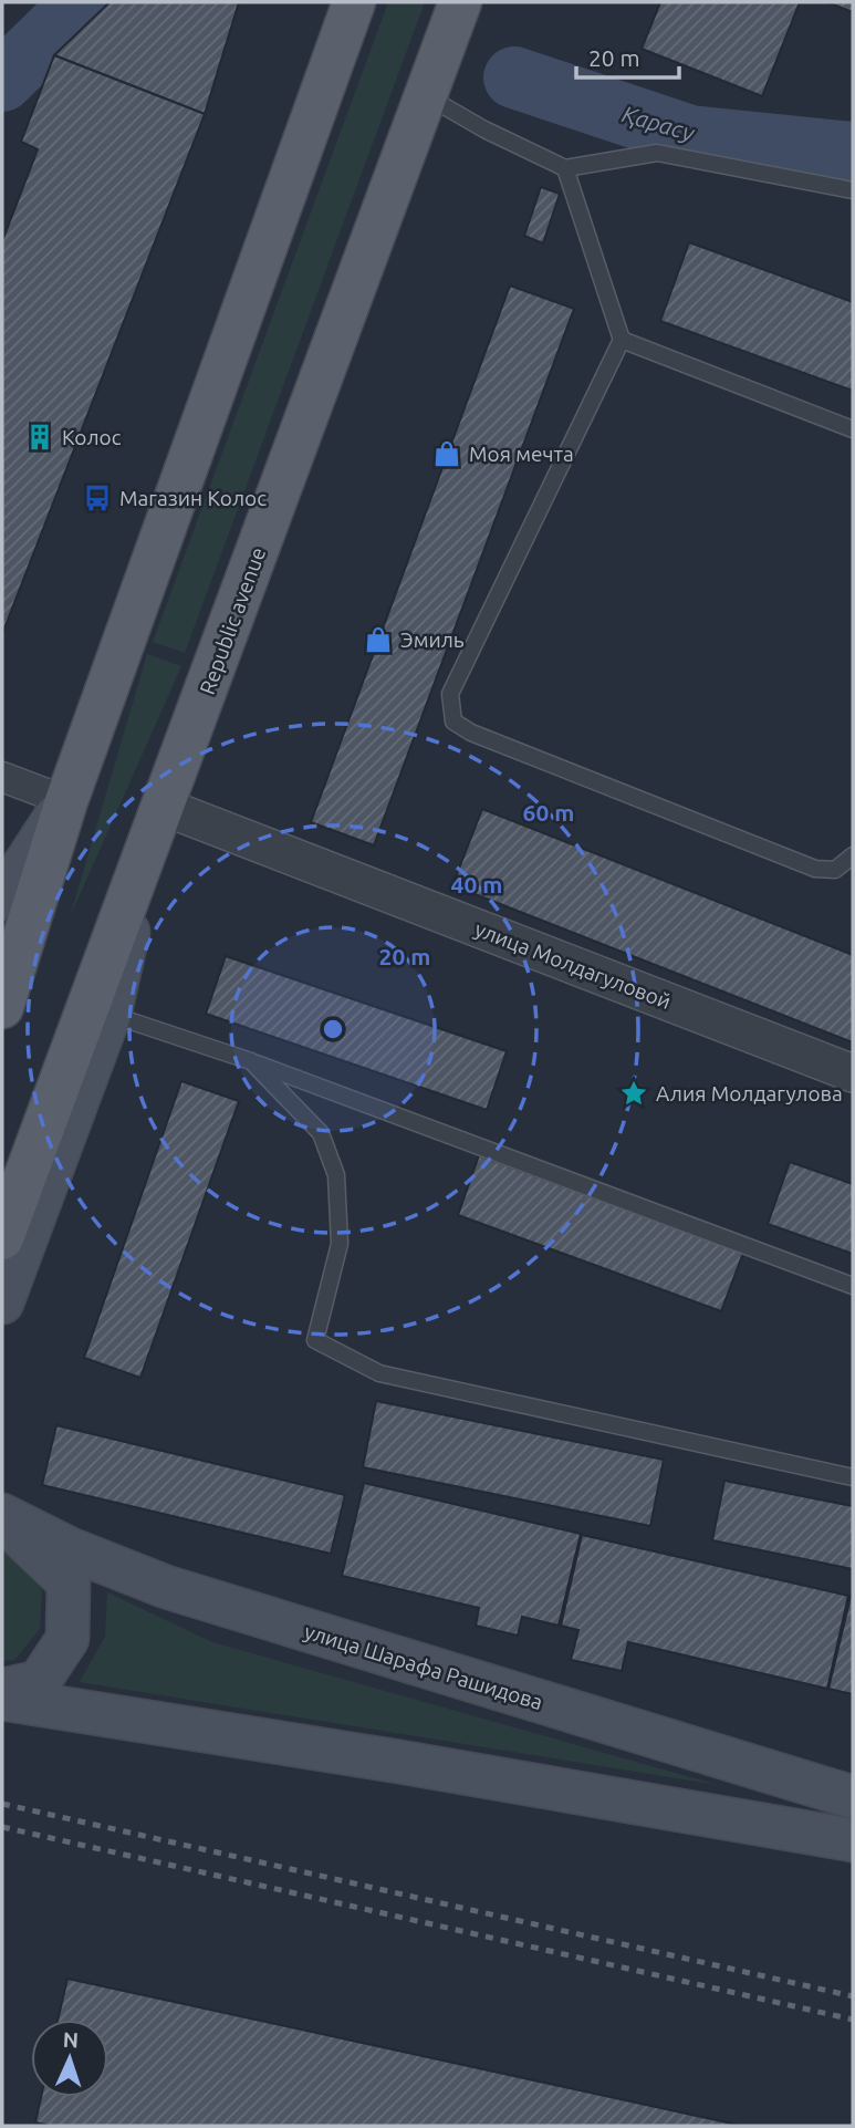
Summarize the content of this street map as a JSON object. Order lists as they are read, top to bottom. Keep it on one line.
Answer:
{"streets":{"main road":["Republic avenue","улица Шарафа Рашидова"],"street":["улица Молдагуловой"]},"crossings":[["Republic avenue","улица Молдагуловой"]],"water":["Қарасу"],"places":{"building":["Колос"],"shop":["Моя мечта","Эмиль"],"bus stop":["Магазин Колос"],"place":["Алия Молдагулова"]},"scale_bar":"20 m","north":"top","rings":["60 m","40 m","20 m"]}
